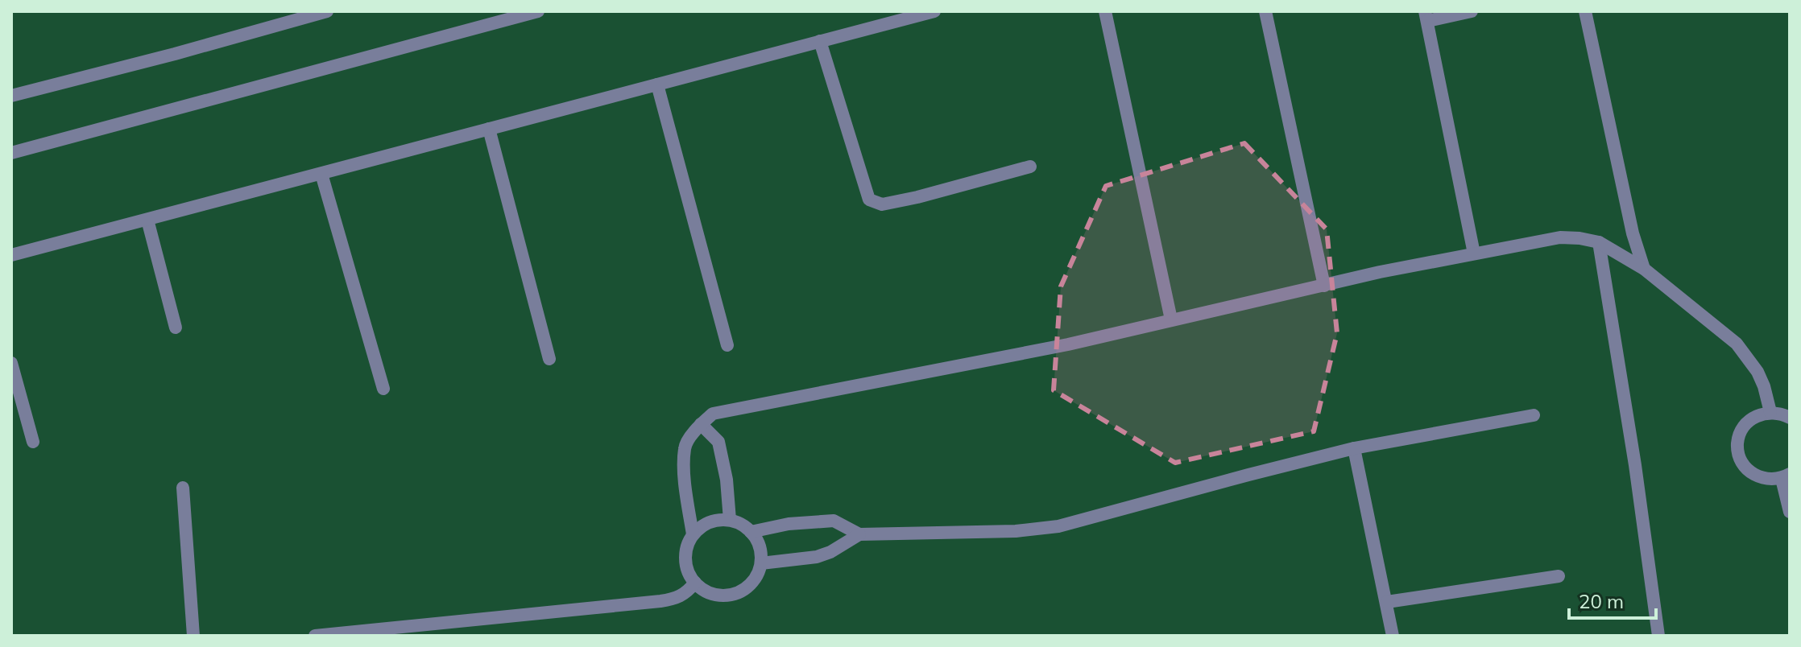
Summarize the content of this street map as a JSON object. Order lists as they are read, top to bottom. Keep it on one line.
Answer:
{"scale_bar":"20 m"}
